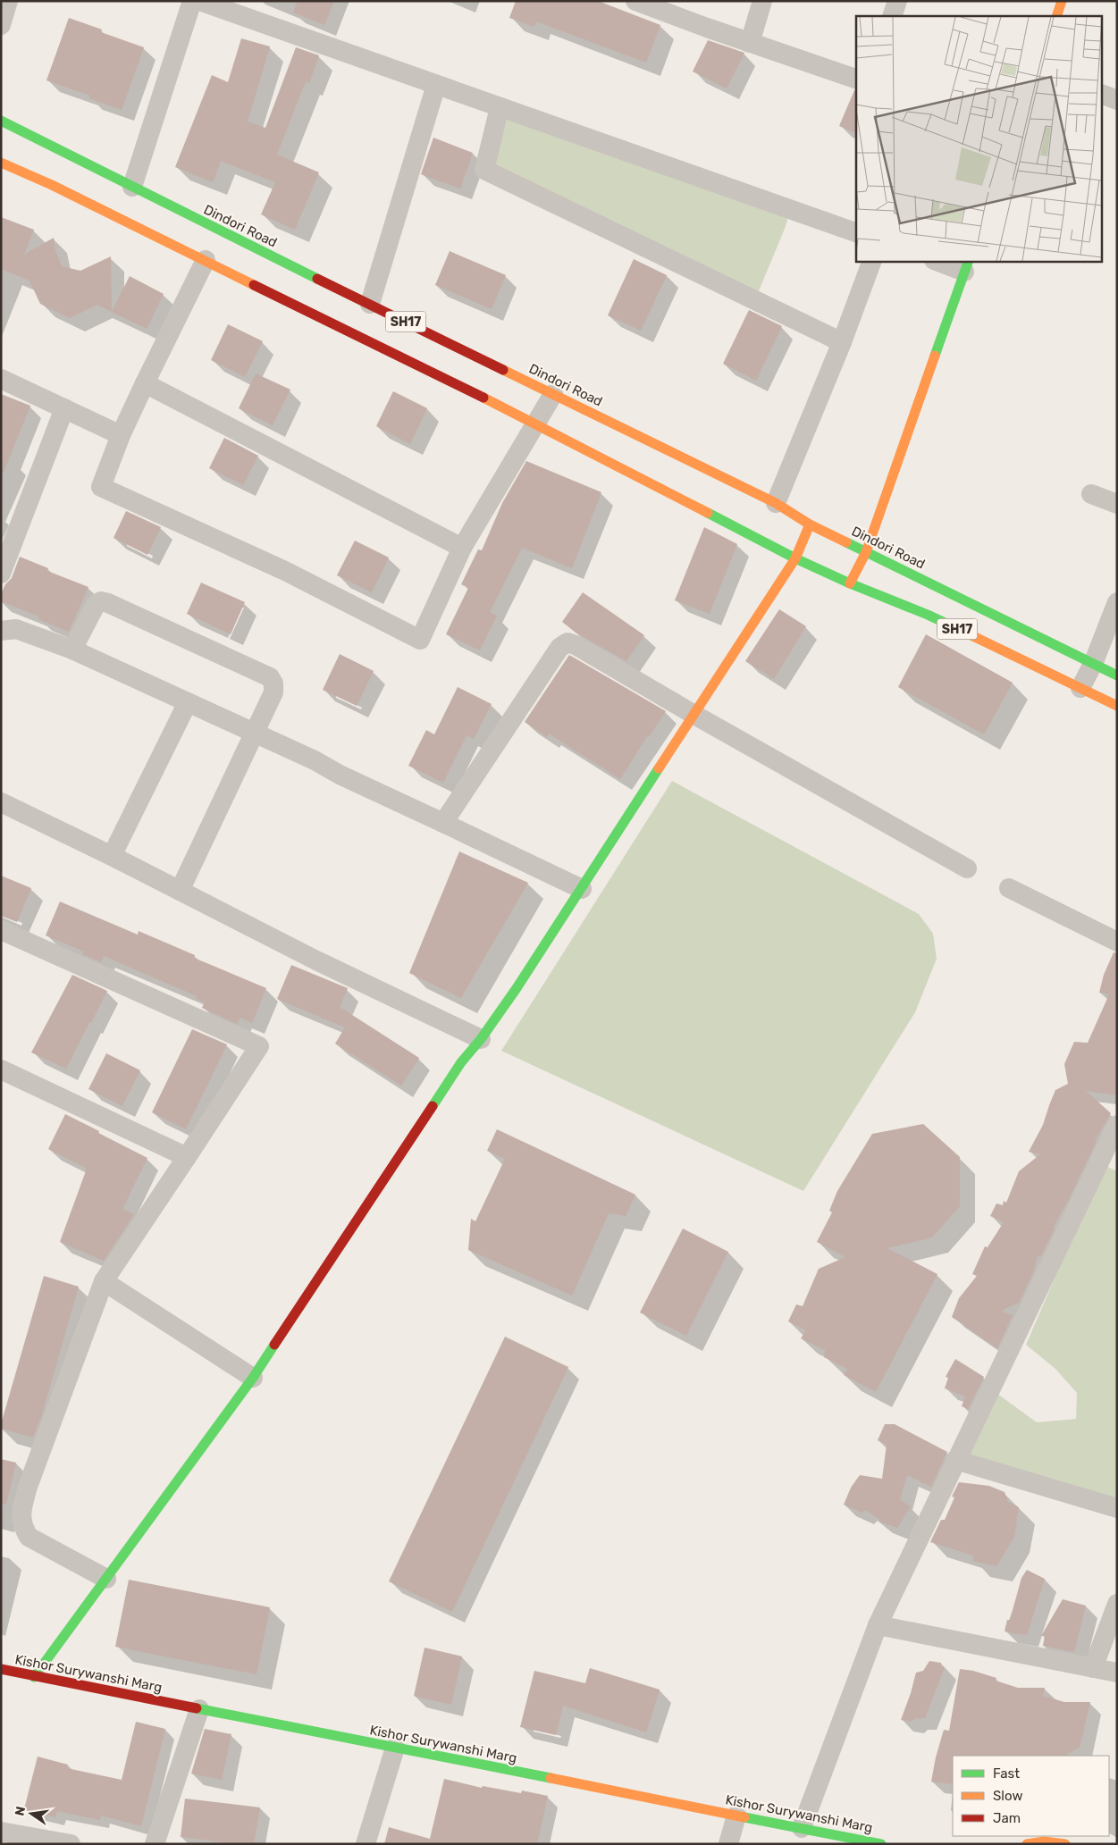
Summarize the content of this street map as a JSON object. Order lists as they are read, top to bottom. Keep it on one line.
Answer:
{"streets":{"street":["Dindori Road","SH17","Kishor Surywanshi Marg"]},"legend":["Fast","Slow","Jam"],"north":"left"}
